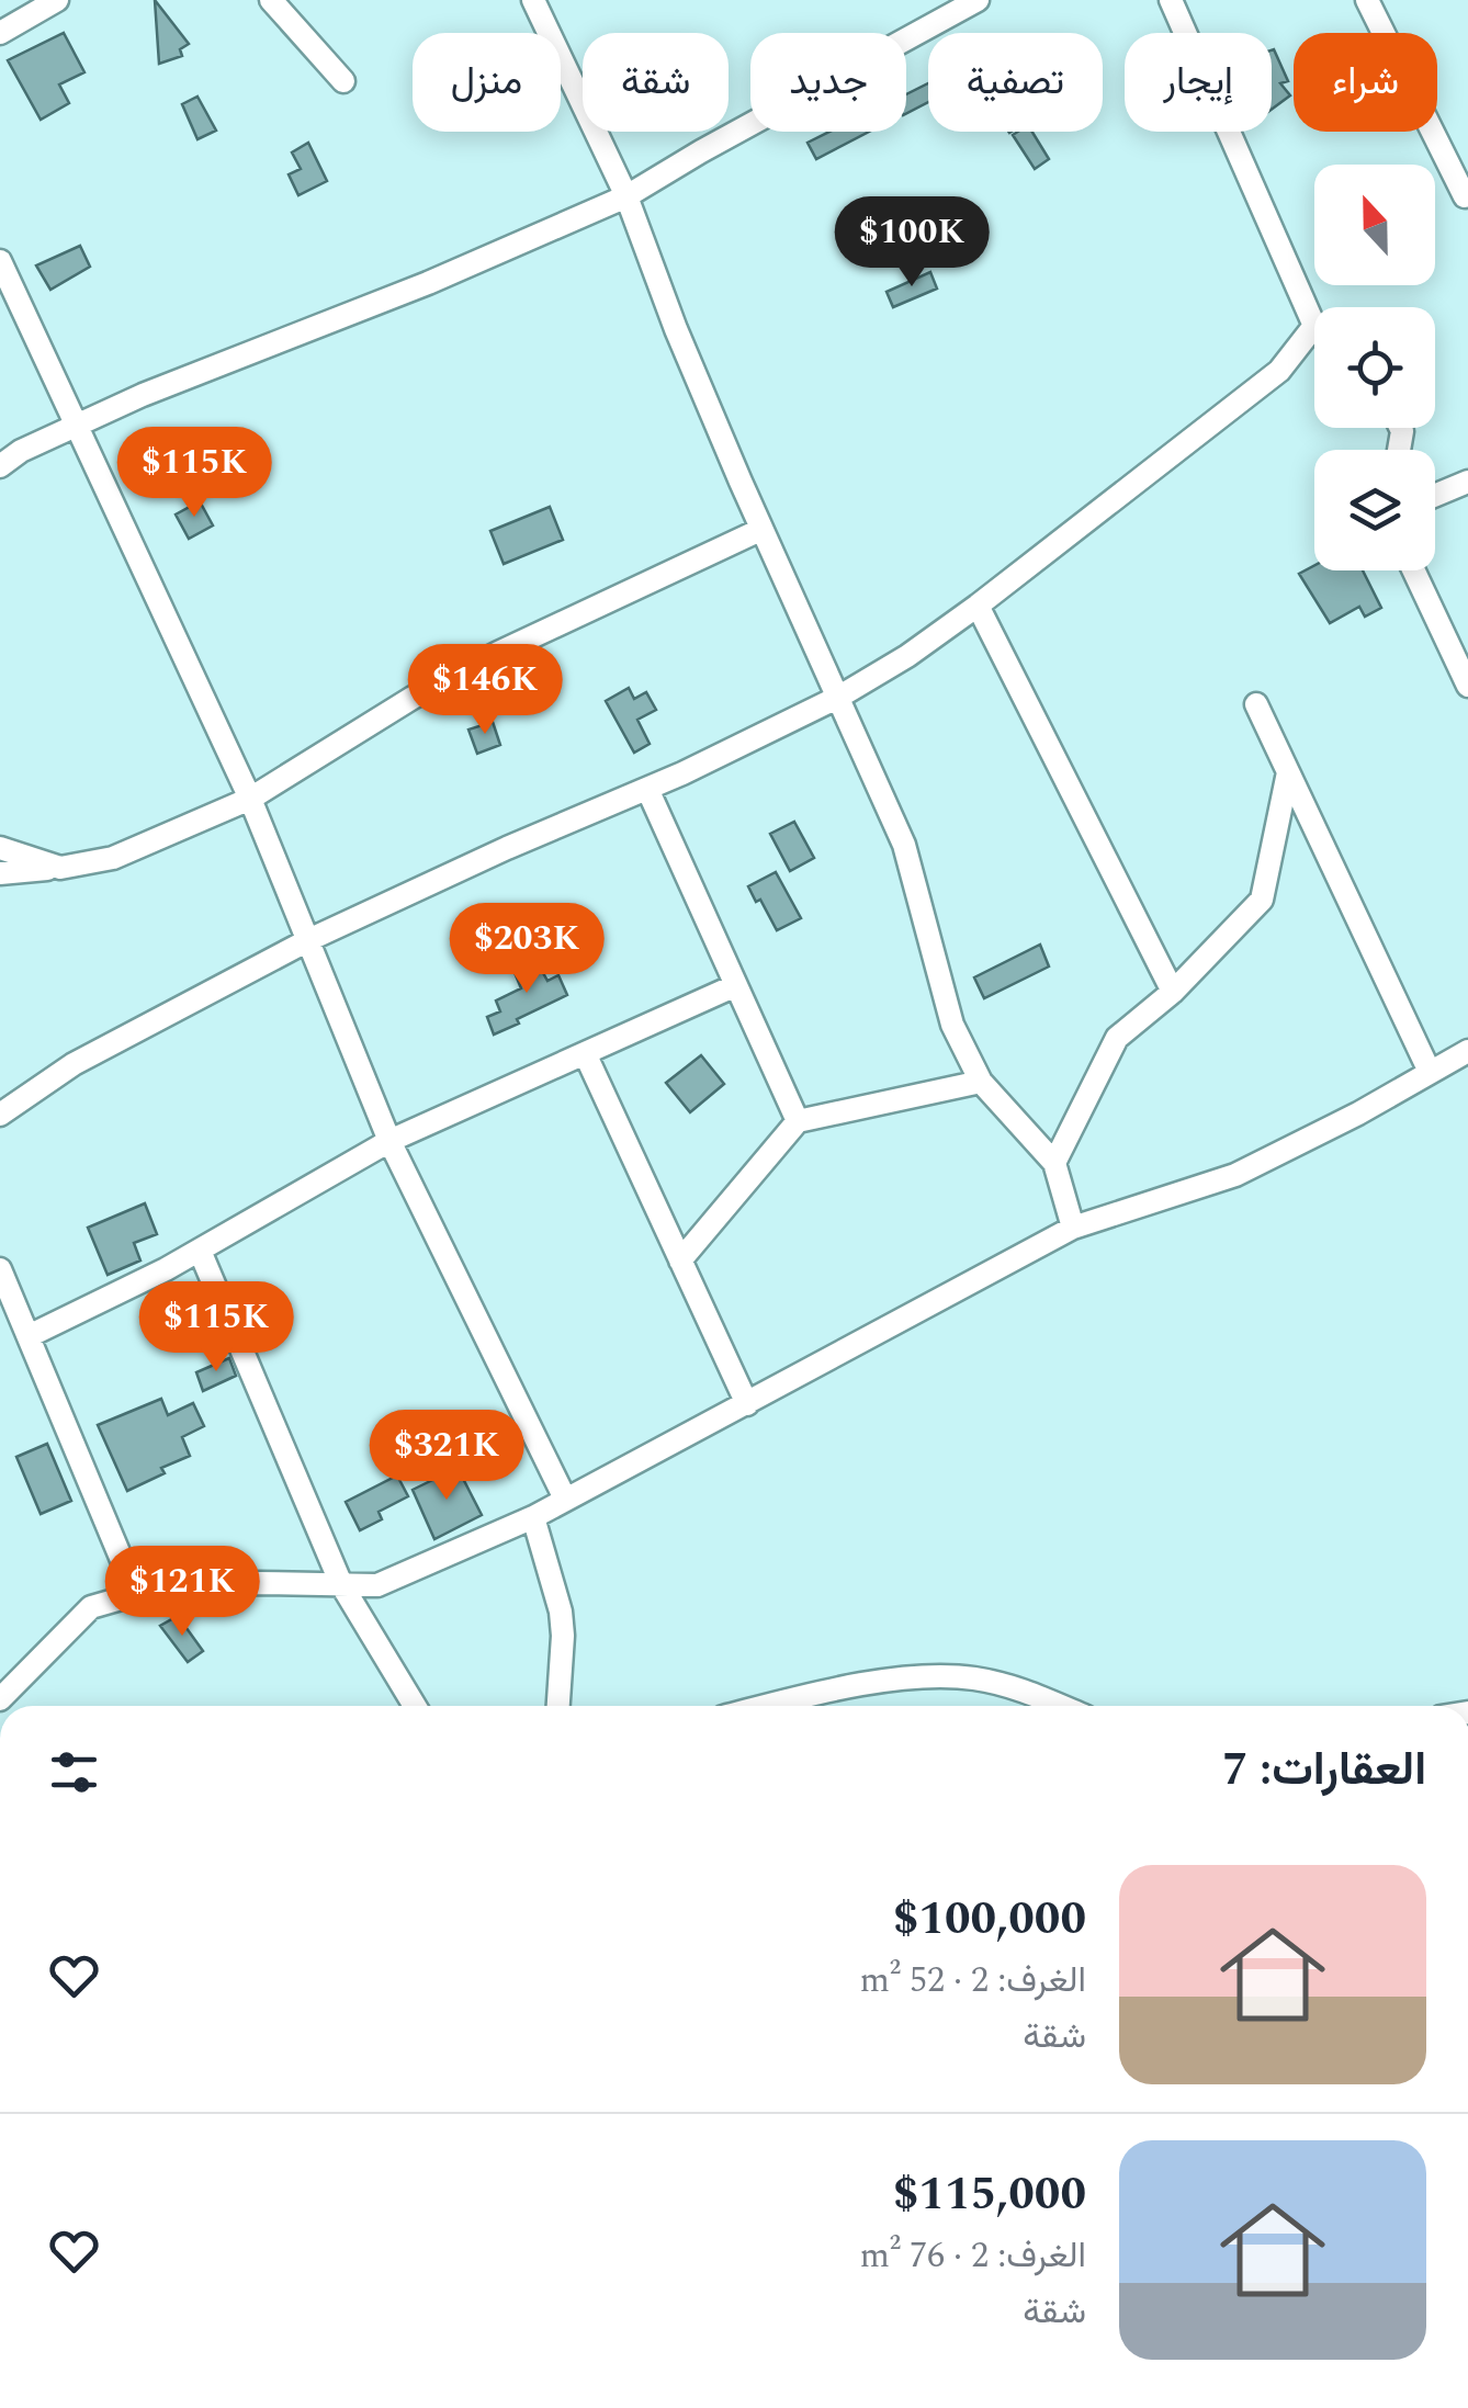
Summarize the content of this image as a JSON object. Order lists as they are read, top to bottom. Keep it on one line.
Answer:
{"north":"top","page":{"chip":["شراء","إيجار","تصفية","جديد","شقة","منزل"],"price":["$100K","$115K","$146K","$203K","$115K","$321K","$121K"],"heading":"العقارات: 7","list":[{"name":"$100,000","note":"الغرف: 2 · 52 m² · شقة"},{"name":"$115,000","note":"الغرف: 2 · 76 m² · شقة"}]}}
